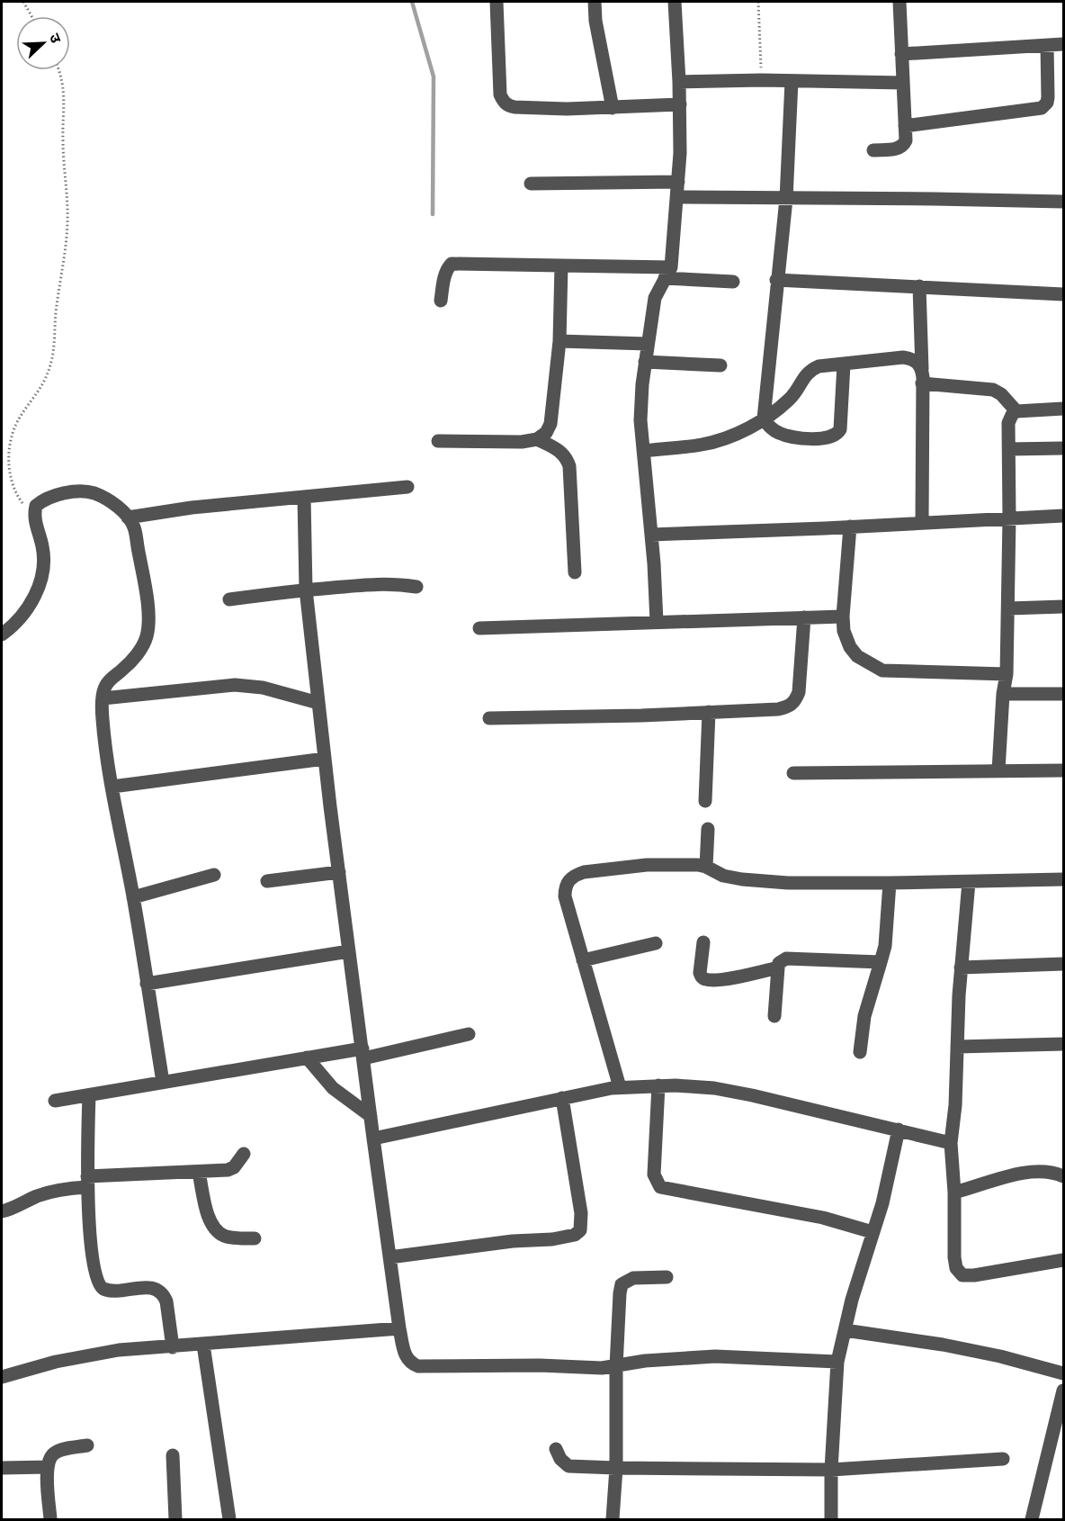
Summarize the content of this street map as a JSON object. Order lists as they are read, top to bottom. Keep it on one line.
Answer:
{"north":"top right"}
